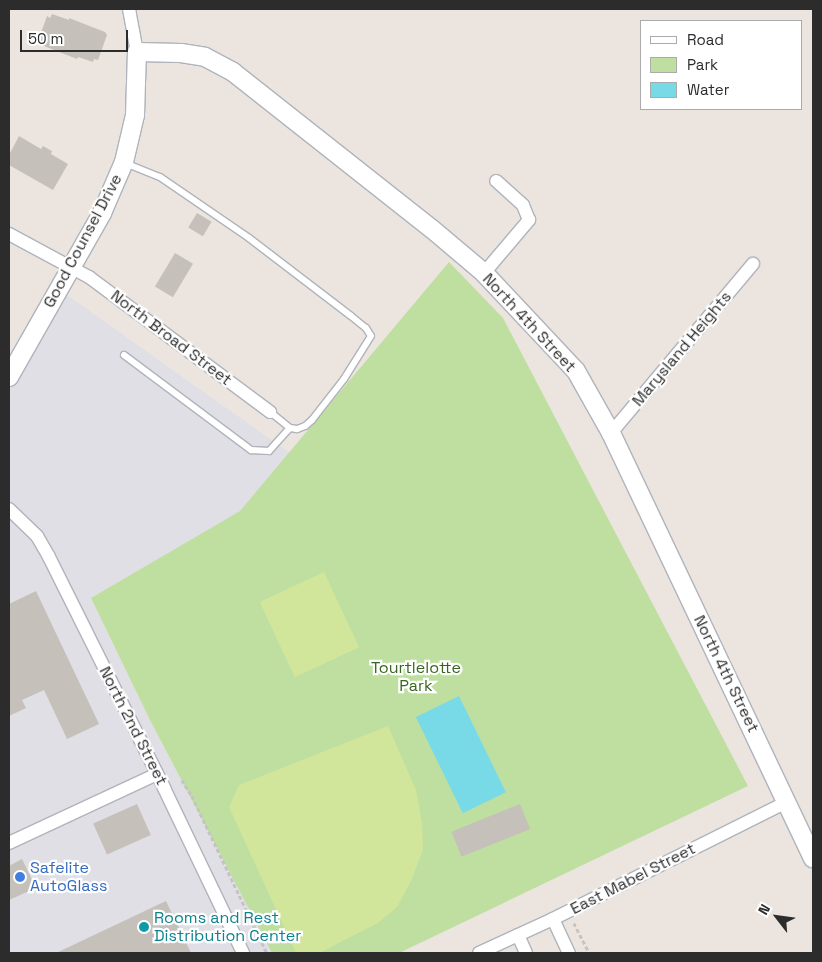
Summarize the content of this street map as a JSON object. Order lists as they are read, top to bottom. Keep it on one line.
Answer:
{"streets":{"street":["Good Counsel Drive","North 4th Street","North Broad Street","Marysland Heights","North 2nd Street","East Mabel Street"]},"crossings":[["Good Counsel Drive","North 4th Street"],["Good Counsel Drive","North Broad Street"],["North 4th Street","Marysland Heights"],["North 4th Street","East Mabel Street"]],"parks":["Tourtlelotte Park"],"places":["Safelite AutoGlass","Rooms and Rest Distribution Center"],"legend":["Road","Park","Water"],"scale_bar":"50 m","north":"top left"}
